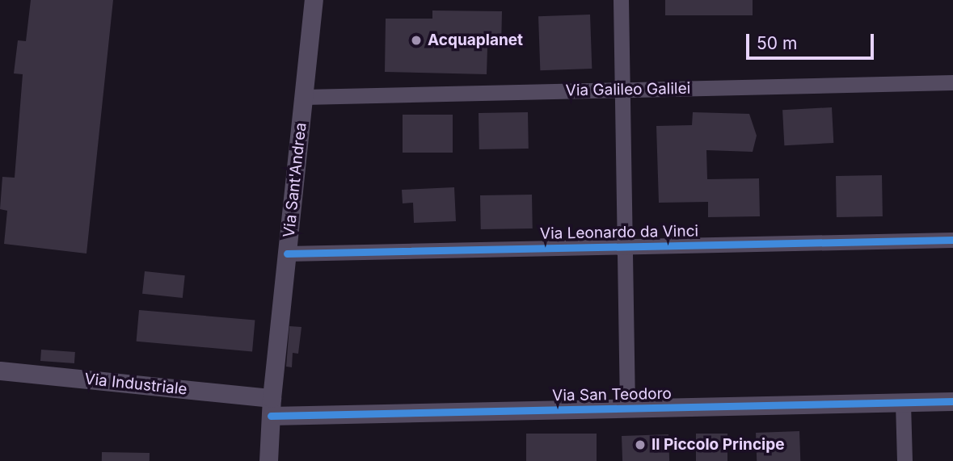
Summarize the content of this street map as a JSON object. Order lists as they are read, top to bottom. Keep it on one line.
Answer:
{"streets":{"street":["Via Galileo Galilei","Via Sant'Andrea","Via Leonardo da Vinci","Via Industriale","Via San Teodoro"]},"crossings":[["Via Galileo Galilei","Via Sant'Andrea"],["Via Sant'Andrea","Via Leonardo da Vinci"],["Via Sant'Andrea","Via Industriale"],["Via Sant'Andrea","Via San Teodoro"],["Via Industriale","Via San Teodoro"]],"places":["Acquaplanet","Il Piccolo Principe"],"scale_bar":"50 m"}
